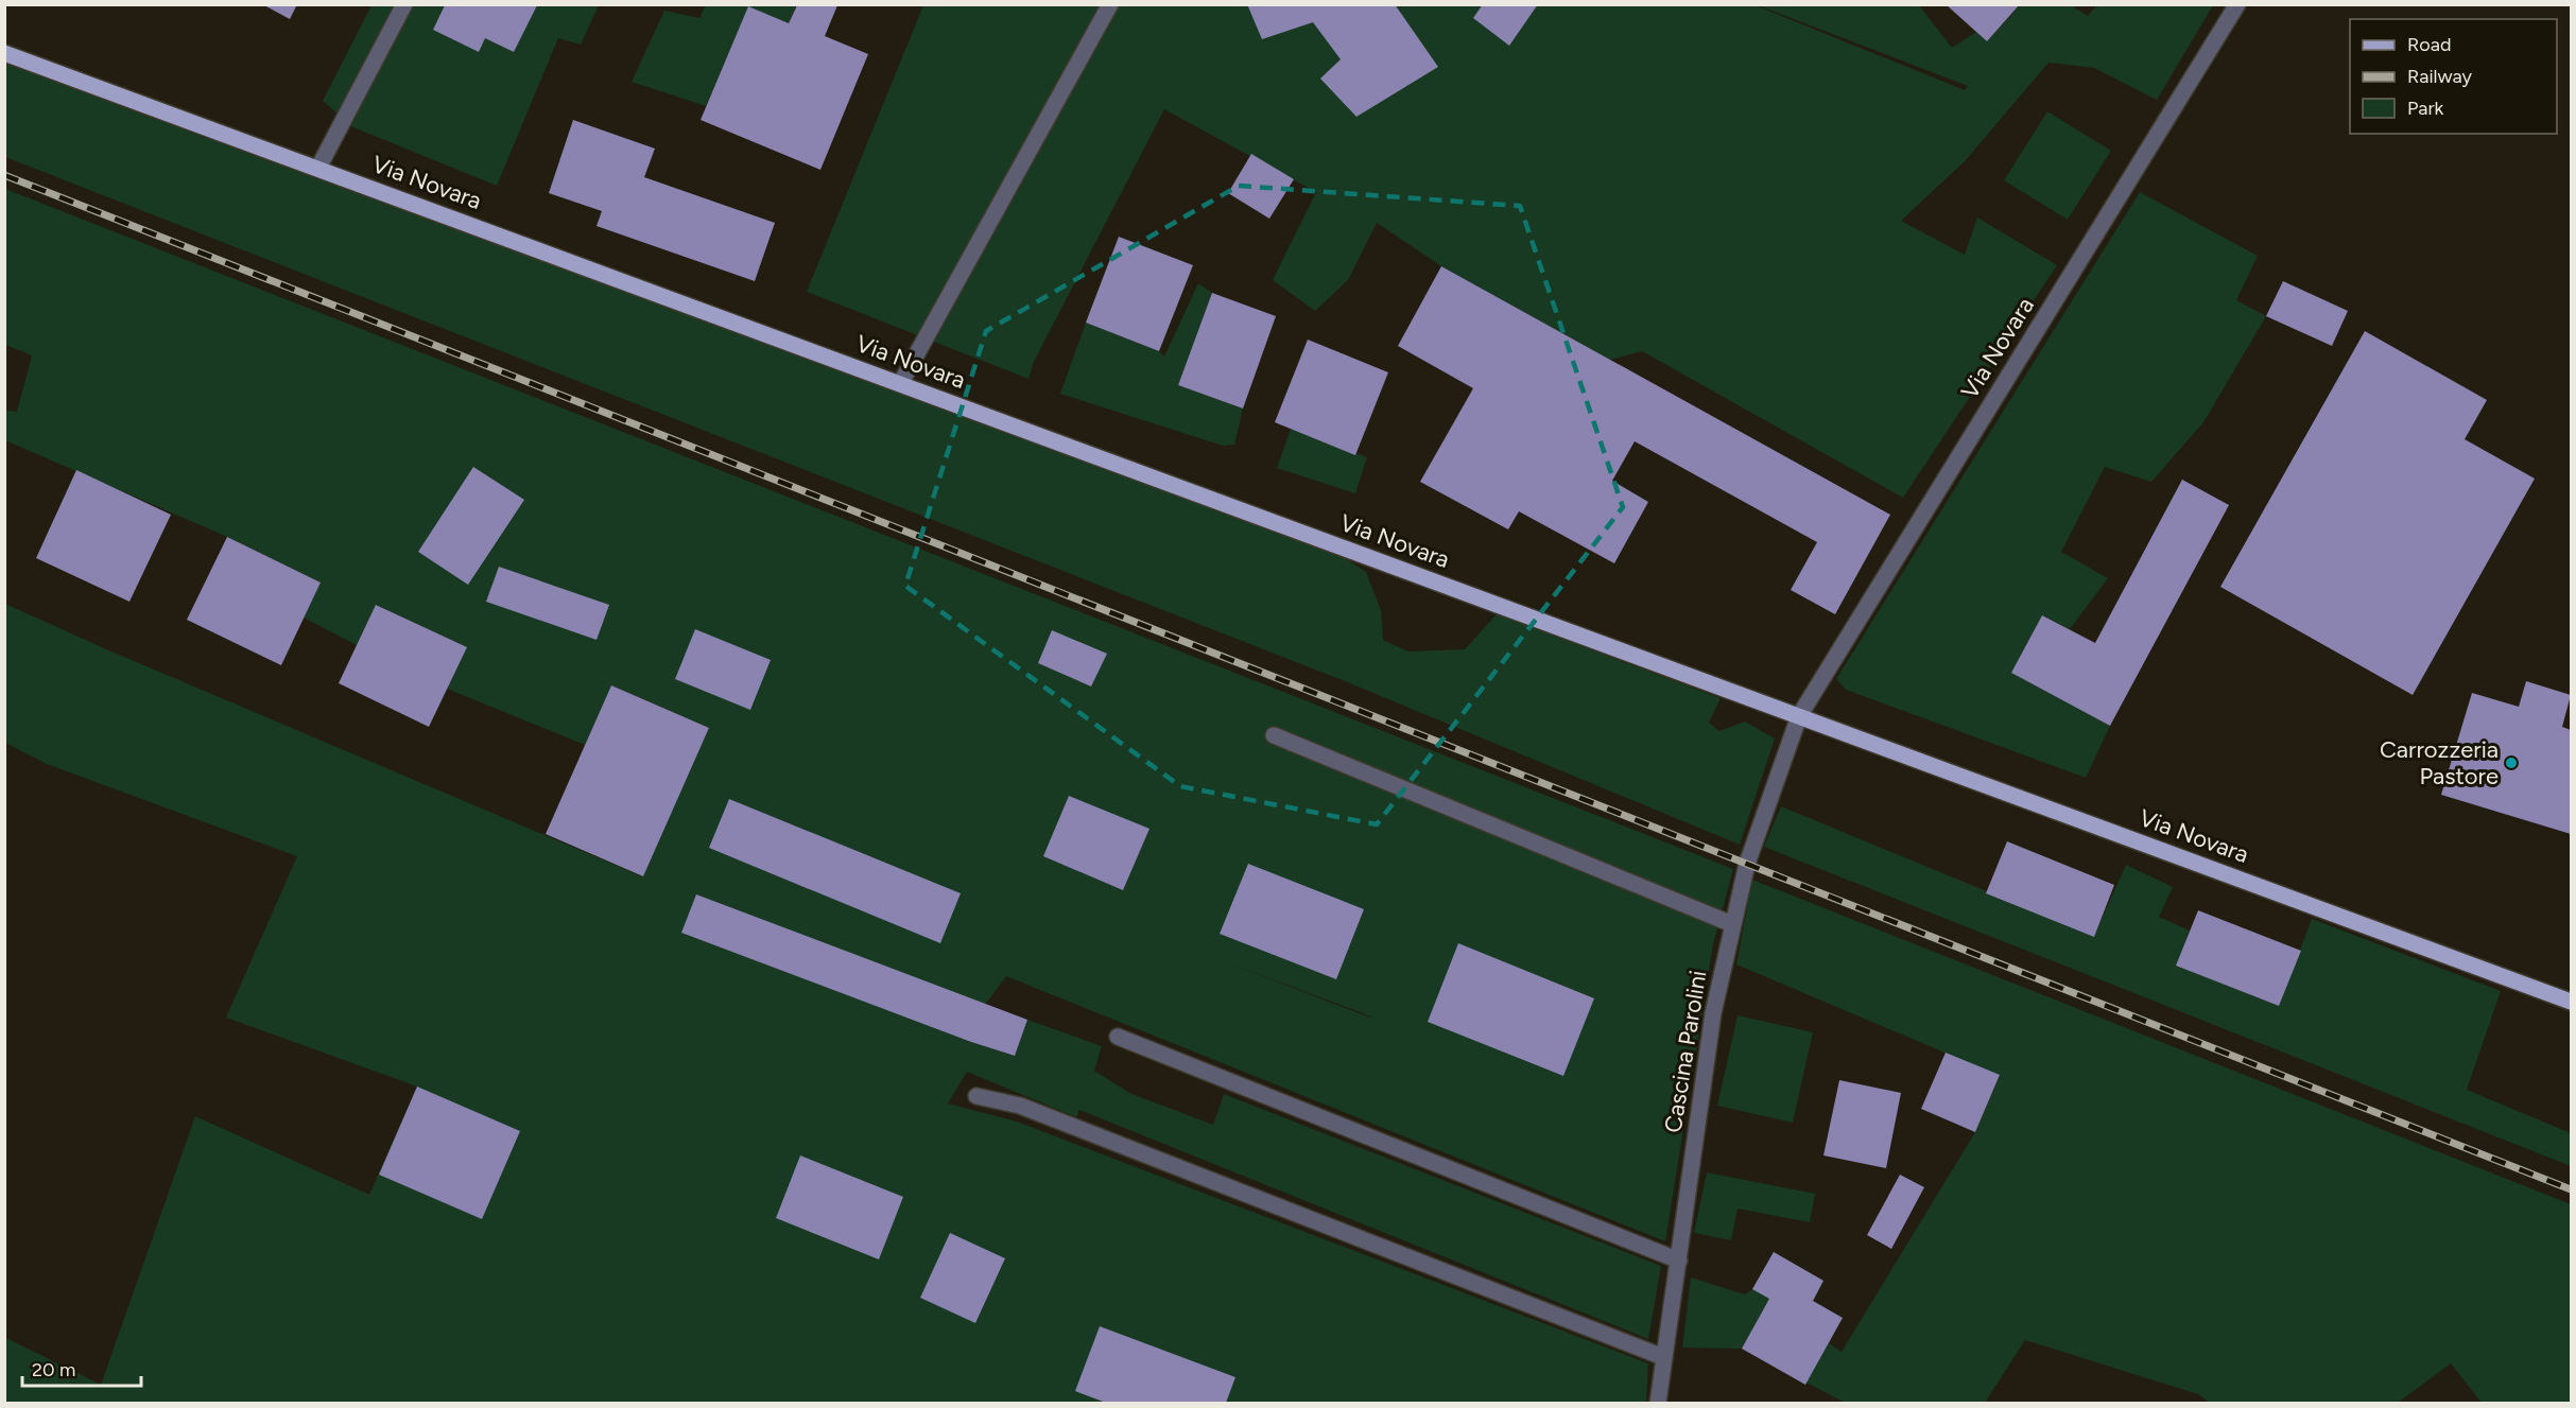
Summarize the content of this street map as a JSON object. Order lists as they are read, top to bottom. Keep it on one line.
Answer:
{"streets":{"main road":["Via Novara"],"street":["Cascina Parolini"]},"crossings":[["Via Novara","Cascina Parolini"]],"places":["Carrozzeria Pastore"],"legend":["Road","Railway","Park"],"scale_bar":"20 m"}
